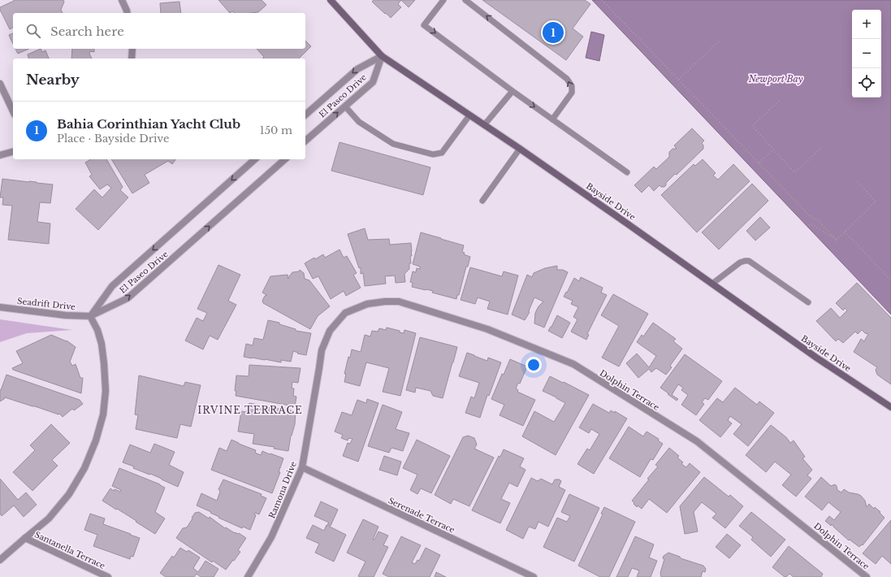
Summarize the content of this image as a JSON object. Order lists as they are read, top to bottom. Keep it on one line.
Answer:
{"streets":{"main road":["Bayside Drive"],"street":["El Paseo Drive","Seadrift Drive","Dolphin Terrace","Ramona Drive","Serenade Terrace","Santanella Terrace"]},"crossings":[["El Paseo Drive","Bayside Drive"],["El Paseo Drive","Seadrift Drive"],["Dolphin Terrace","Ramona Drive"],["Ramona Drive","Serenade Terrace"]],"districts":["IRVINE TERRACE"],"water":["Newport Bay"],"page":{"map_buttons":["+","−"],"search":"Search here","pins":"1","heading":"Nearby","list":[{"mark":"1","name":"Bahia Corinthian Yacht Club","note":"Place · Bayside Drive","value":"150 m"}]}}
